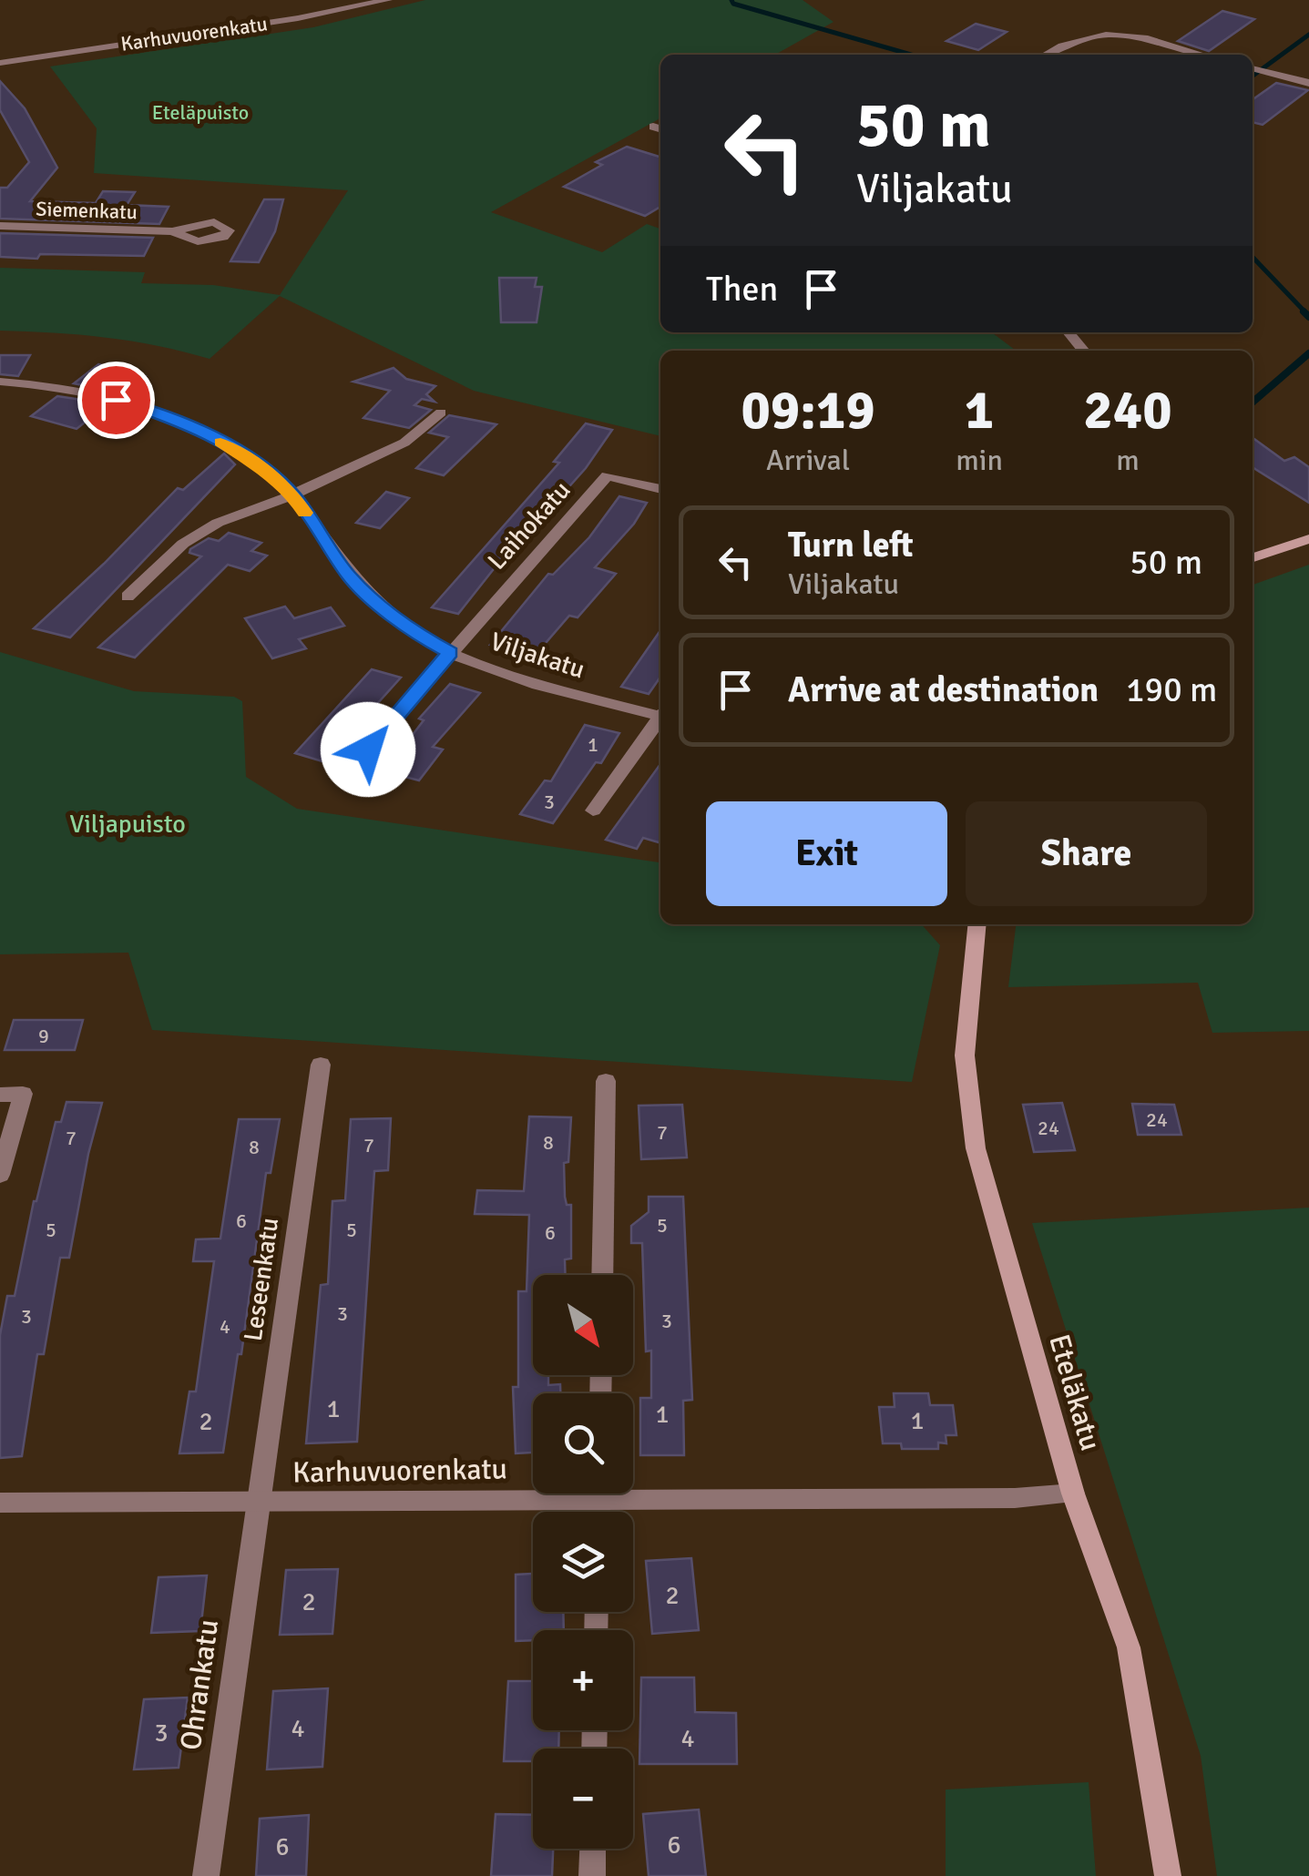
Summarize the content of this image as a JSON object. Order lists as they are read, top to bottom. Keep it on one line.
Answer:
{"streets":{"main road":["Eteläkatu"],"street":["Karhuvuorenkatu","Siemenkatu","Laihokatu","Viljakatu","Leseenkatu","Ohrankatu"]},"crossings":[["Karhuvuorenkatu","Leseenkatu"],["Karhuvuorenkatu","Eteläkatu"],["Karhuvuorenkatu","Ohrankatu"],["Laihokatu","Viljakatu"],["Leseenkatu","Ohrankatu"]],"parks":["Eteläpuisto","Viljapuisto"],"house_numbers":["1","3","9","24","24","7","7","8","7","8","6","5","5","5","6","3","3","3","4","1","1","1","2","2","2","4","3","4","6","6"],"north":"bottom right","page":{"turn":["50 m","Viljakatu"],"then":"Then","eta":["09:19","Arrival","1","min","240","m"],"list":[{"name":"Turn left","note":"Viljakatu","value":"50 m"},{"name":"Arrive at destination","value":"190 m"}],"buttons":["Exit","Share"],"map_buttons":["+","−"]}}
